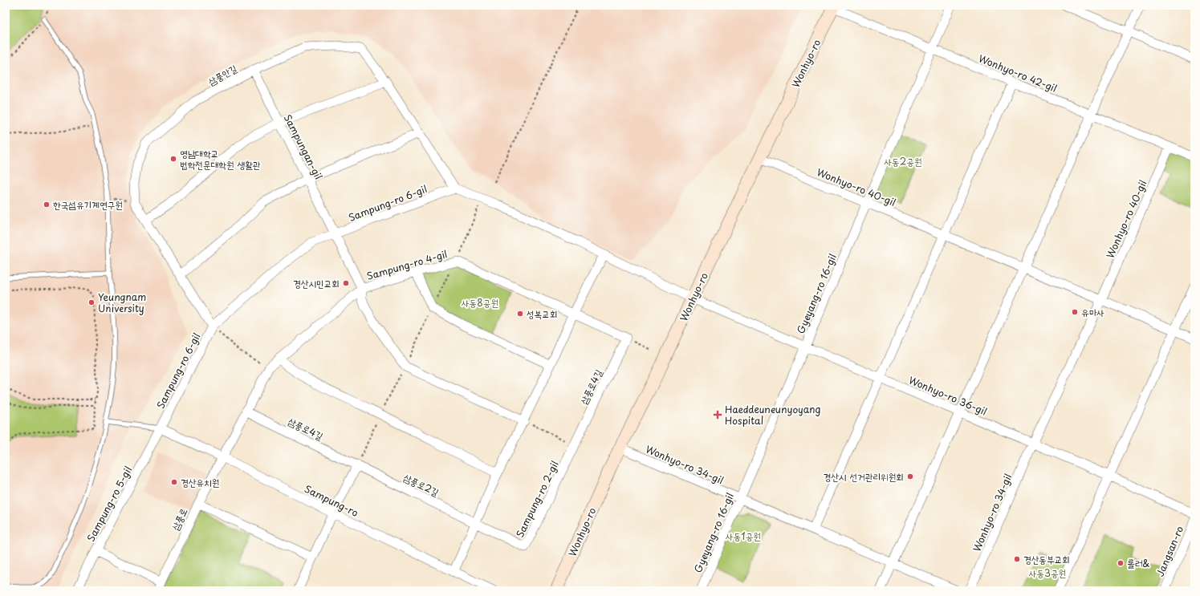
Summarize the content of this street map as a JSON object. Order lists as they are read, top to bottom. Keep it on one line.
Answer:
{"streets":{"main road":["Wonhyo-ro"],"street":["Wonhyo-ro 42-gil","삼풍안길","Sampungan-gil","Wonhyo-ro 40-gil","Sampung-ro 6-gil","Sampung-ro 4-gil","Gyeyang-ro 16-gil","삼풍로4길","Wonhyo-ro 36-gil","Wonhyo-ro 34-gil","삼풍로2길","Sampung-ro 2-gil","Sampung-ro","Sampung-ro 5-gil","삼풍로","Jangsan-ro"]},"crossings":[["Wonhyo-ro","Wonhyo-ro 42-gil"],["Wonhyo-ro","Wonhyo-ro 40-gil"],["Wonhyo-ro","Wonhyo-ro 36-gil"],["Wonhyo-ro","Wonhyo-ro 34-gil"],["Wonhyo-ro 42-gil","Wonhyo-ro 40-gil"],["Wonhyo-ro 42-gil","Gyeyang-ro 16-gil"],["삼풍안길","Sampungan-gil"],["삼풍안길","Sampung-ro 6-gil"],["Sampungan-gil","Sampung-ro 6-gil"],["Sampungan-gil","Sampung-ro 4-gil"],["Wonhyo-ro 40-gil","Gyeyang-ro 16-gil"],["Wonhyo-ro 40-gil","Wonhyo-ro 36-gil"],["Wonhyo-ro 40-gil","Wonhyo-ro 34-gil"],["Sampung-ro 6-gil","Sampung-ro"],["Sampung-ro 6-gil","Sampung-ro 5-gil"],["Sampung-ro 4-gil","삼풍로4길"],["Sampung-ro 4-gil","Sampung-ro"],["Sampung-ro 4-gil","삼풍로"],["Gyeyang-ro 16-gil","Wonhyo-ro 36-gil"],["Gyeyang-ro 16-gil","Wonhyo-ro 34-gil"],["삼풍로4길","삼풍로2길"],["삼풍로4길","Sampung-ro 2-gil"],["Wonhyo-ro 36-gil","Wonhyo-ro 34-gil"],["삼풍로2길","Sampung-ro 2-gil"],["Sampung-ro","Sampung-ro 5-gil"],["Sampung-ro","삼풍로"]],"parks":["사동2공원","사동8공원","사동1공원","사동3공원"],"places":{"other":["영남대학교 법학전문대학원 생활관","한국섬유기계연구원","경산시민교회","Yeungnam University","유마사","성복교회","경산시 선거관리위원회","경산유치원","경산동부교회","롤러&"],"health":["Haeddeuneunyoyang Hospital"]}}
